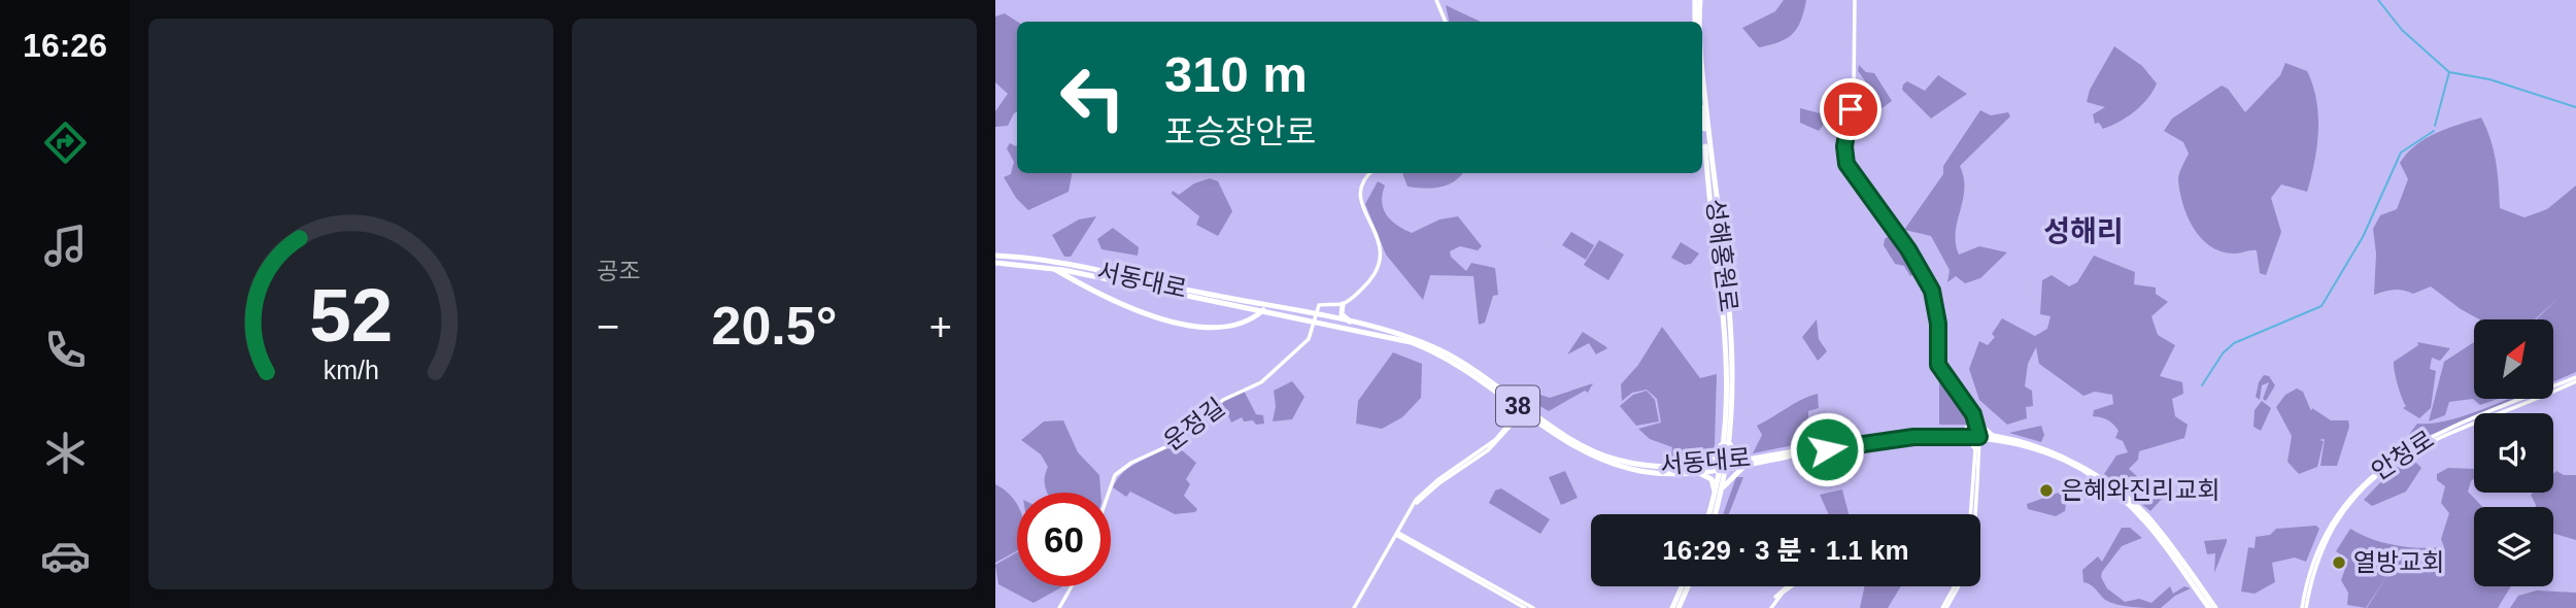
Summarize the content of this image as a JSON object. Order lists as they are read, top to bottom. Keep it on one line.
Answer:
{"streets":{"main road":["성해홍원로","서동대로","38"],"street":["운정길","안청로"]},"crossings":[["성해홍원로","서동대로"],["서동대로","운정길"]],"districts":["성해리"],"places":["은혜와진리교회","열방교회"],"north":"top right","page":{"tabs":"16:26","tile":"공조","turn":["310 m","포승장안로"],"heat":["−","20.5°","+"],"limit":"60","trip":"16:29 · 3 분 · 1.1 km","gauge":["52","km/h"]}}
